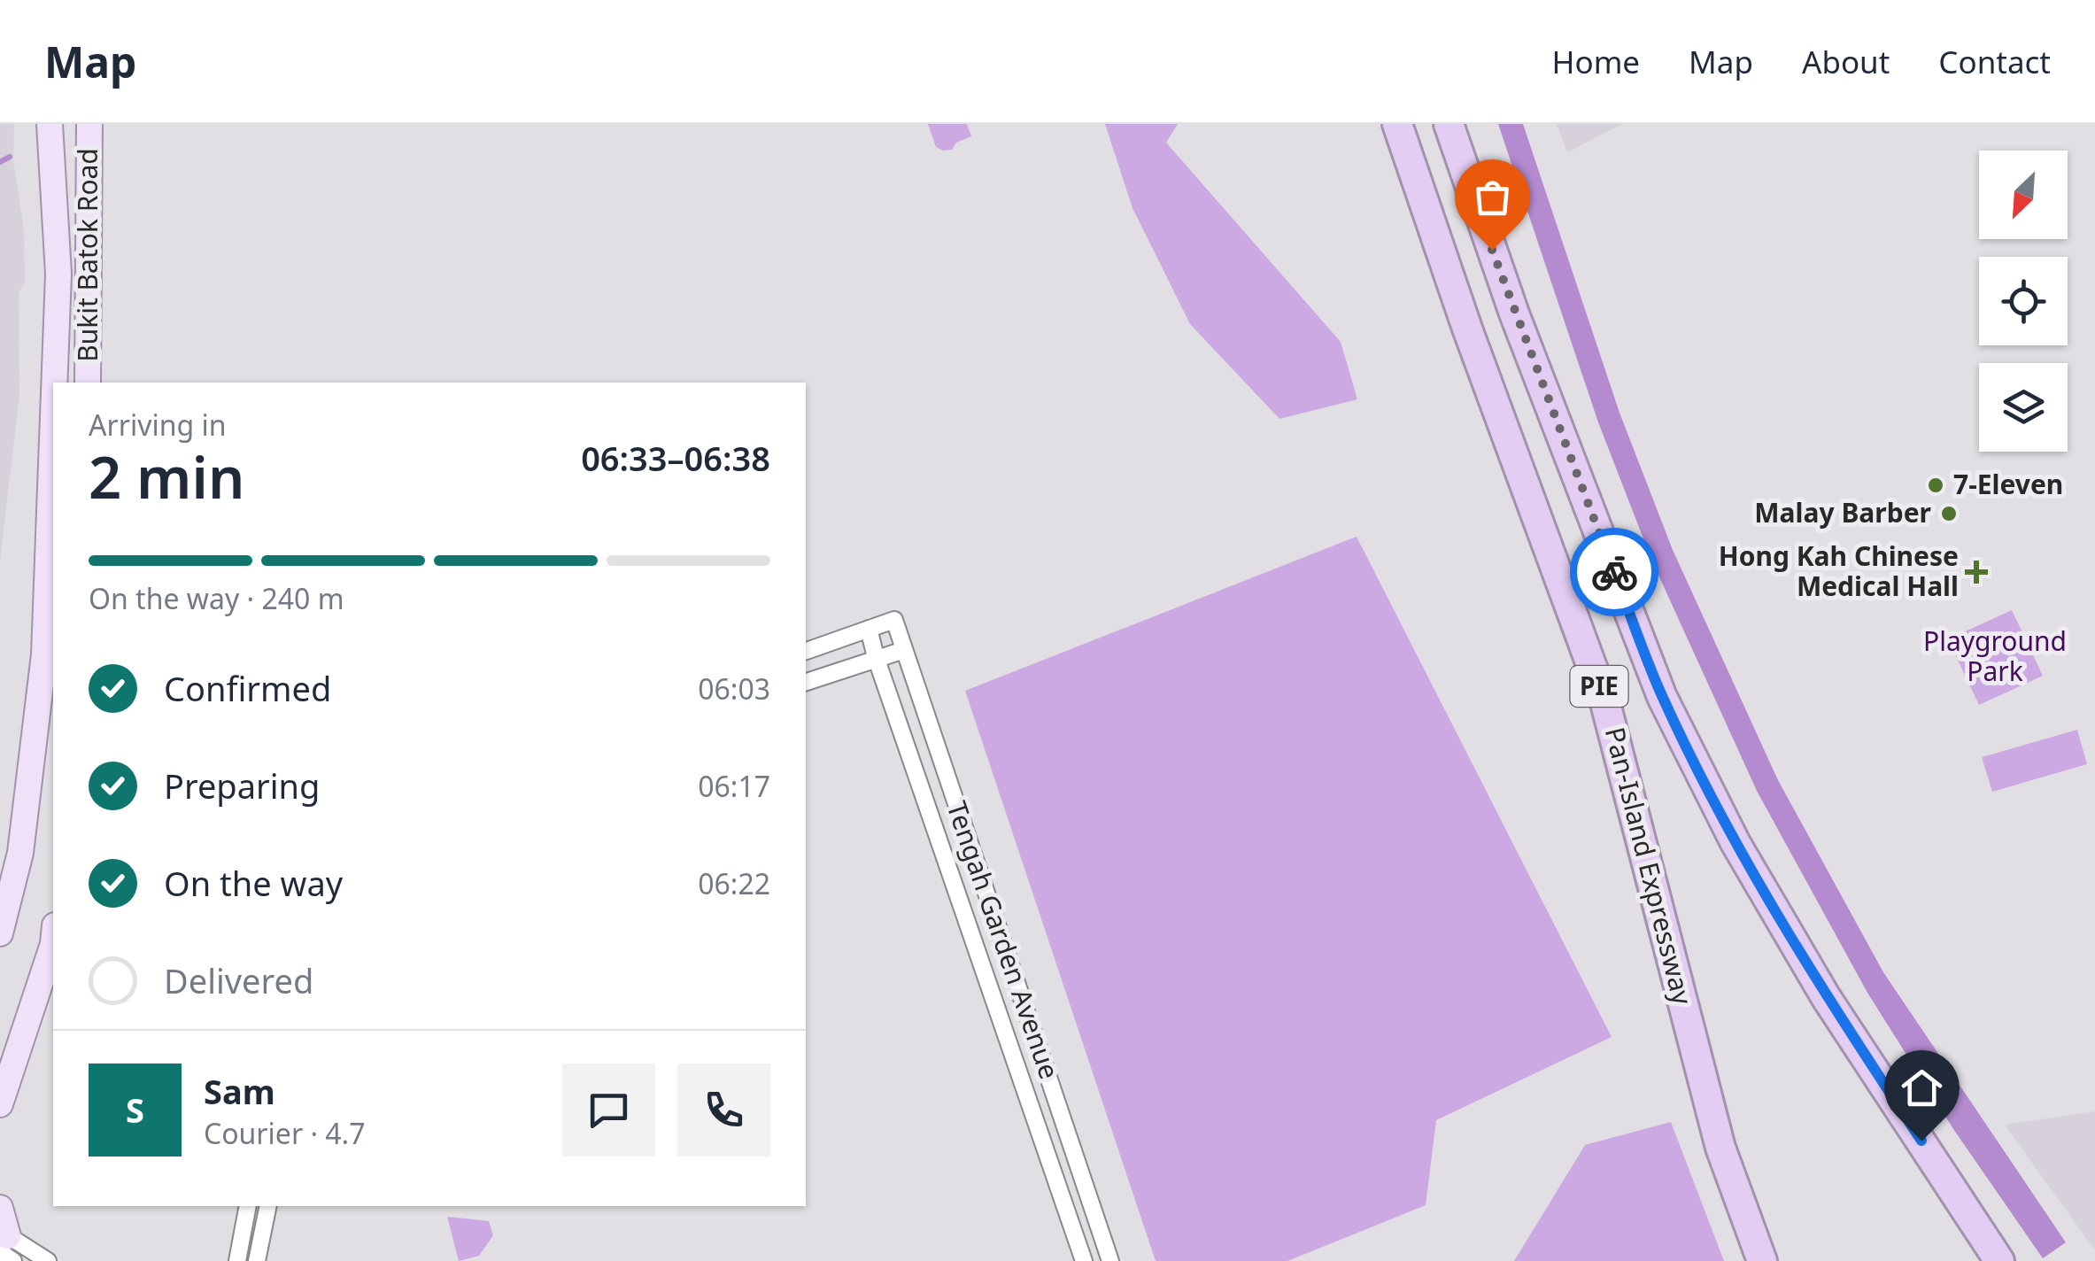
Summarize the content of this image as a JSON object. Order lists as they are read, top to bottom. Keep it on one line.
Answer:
{"streets":{"highway":["PIE","Pan-Island Expressway"],"main road":["Bukit Batok Road"],"street":["Tengah Garden Avenue"]},"parks":["Playground Park"],"places":{"other":["7-Eleven","Malay Barber"],"health":["Hong Kah Chinese Medical Hall"]},"north":"bottom left","page":{"header":"Map","nav":["Home","Map","About","Contact"],"heading":["2 min","Arriving in","06:33–06:38"],"panel":["Sam","Courier · 4.7"],"bar":"On the way · 240 m","list":[["Confirmed","06:03"],["Preparing","06:17"],["On the way","06:22"],"Delivered"],"round":"S"}}
